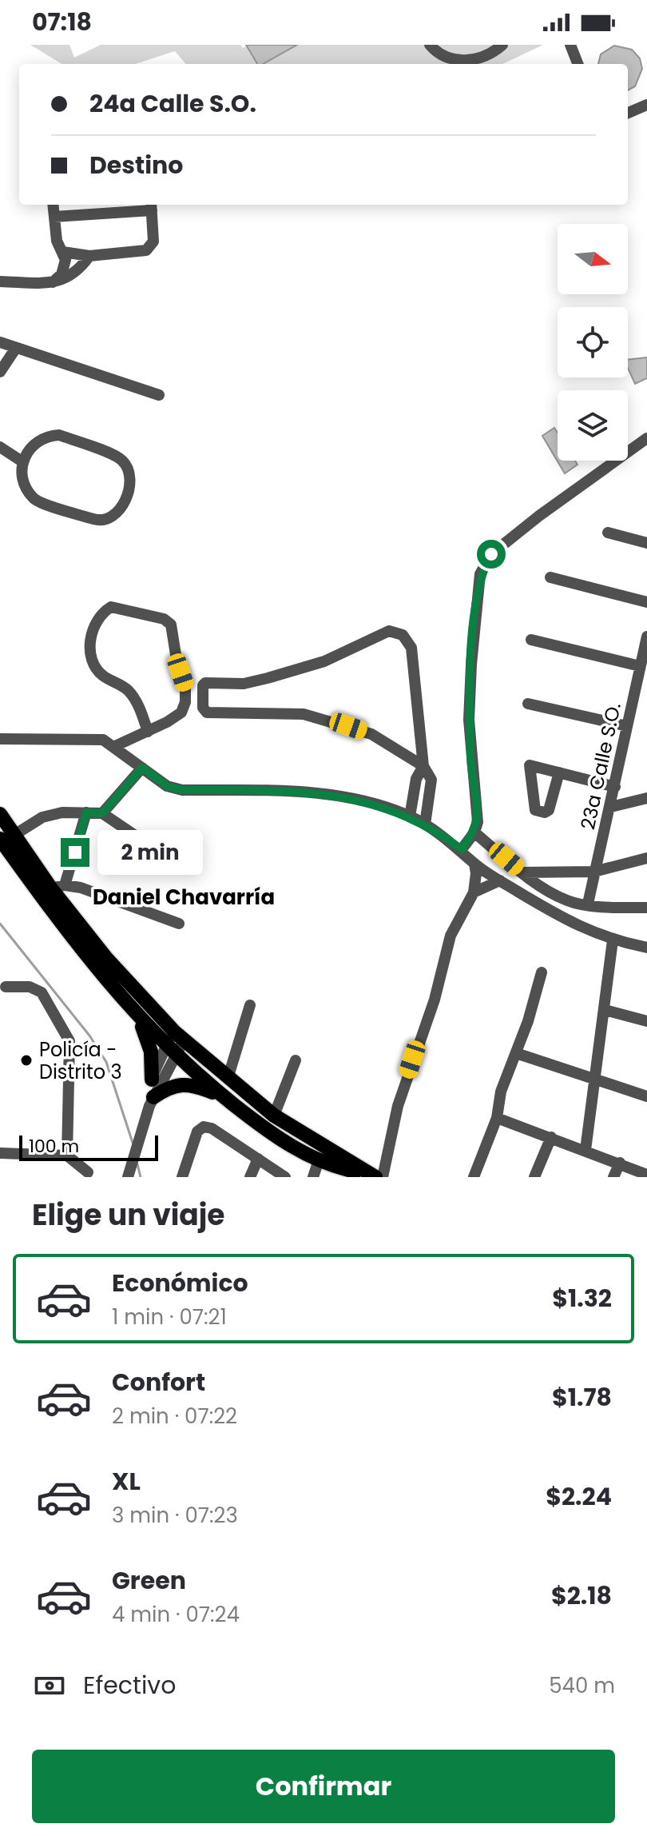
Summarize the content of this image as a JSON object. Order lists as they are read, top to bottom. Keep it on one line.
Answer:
{"streets":{"street":["23a Calle S.O."]},"districts":["Daniel Chavarría"],"places":["Policía - Distrito 3"],"scale_bar":"100 m","north":"right","page":{"status":"07:18","banner":["24a Calle S.O.","Destino"],"bubble":"2 min","scale":"100 m","heading":"Elige un viaje","list":[{"name":"Económico","note":"1 min · 07:21","value":"$1.32"},{"name":"Confort","note":"2 min · 07:22","value":"$1.78"},{"name":"XL","note":"3 min · 07:23","value":"$2.24"},{"name":"Green","note":"4 min · 07:24","value":"$2.18"}],"pay":["Efectivo","540 m"],"buttons":"Confirmar"}}
